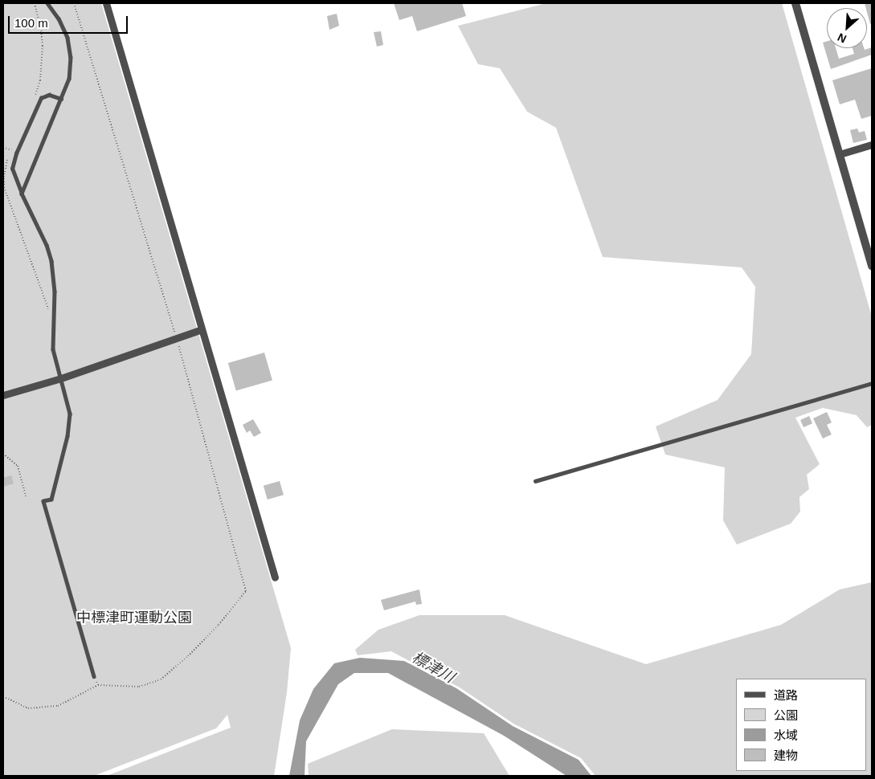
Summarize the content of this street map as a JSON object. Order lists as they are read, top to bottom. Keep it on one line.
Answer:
{"water":["標津川"],"parks":["中標津町運動公園"],"legend":["道路","公園","水域","建物"],"scale_bar":"100 m","north":"bottom left"}
